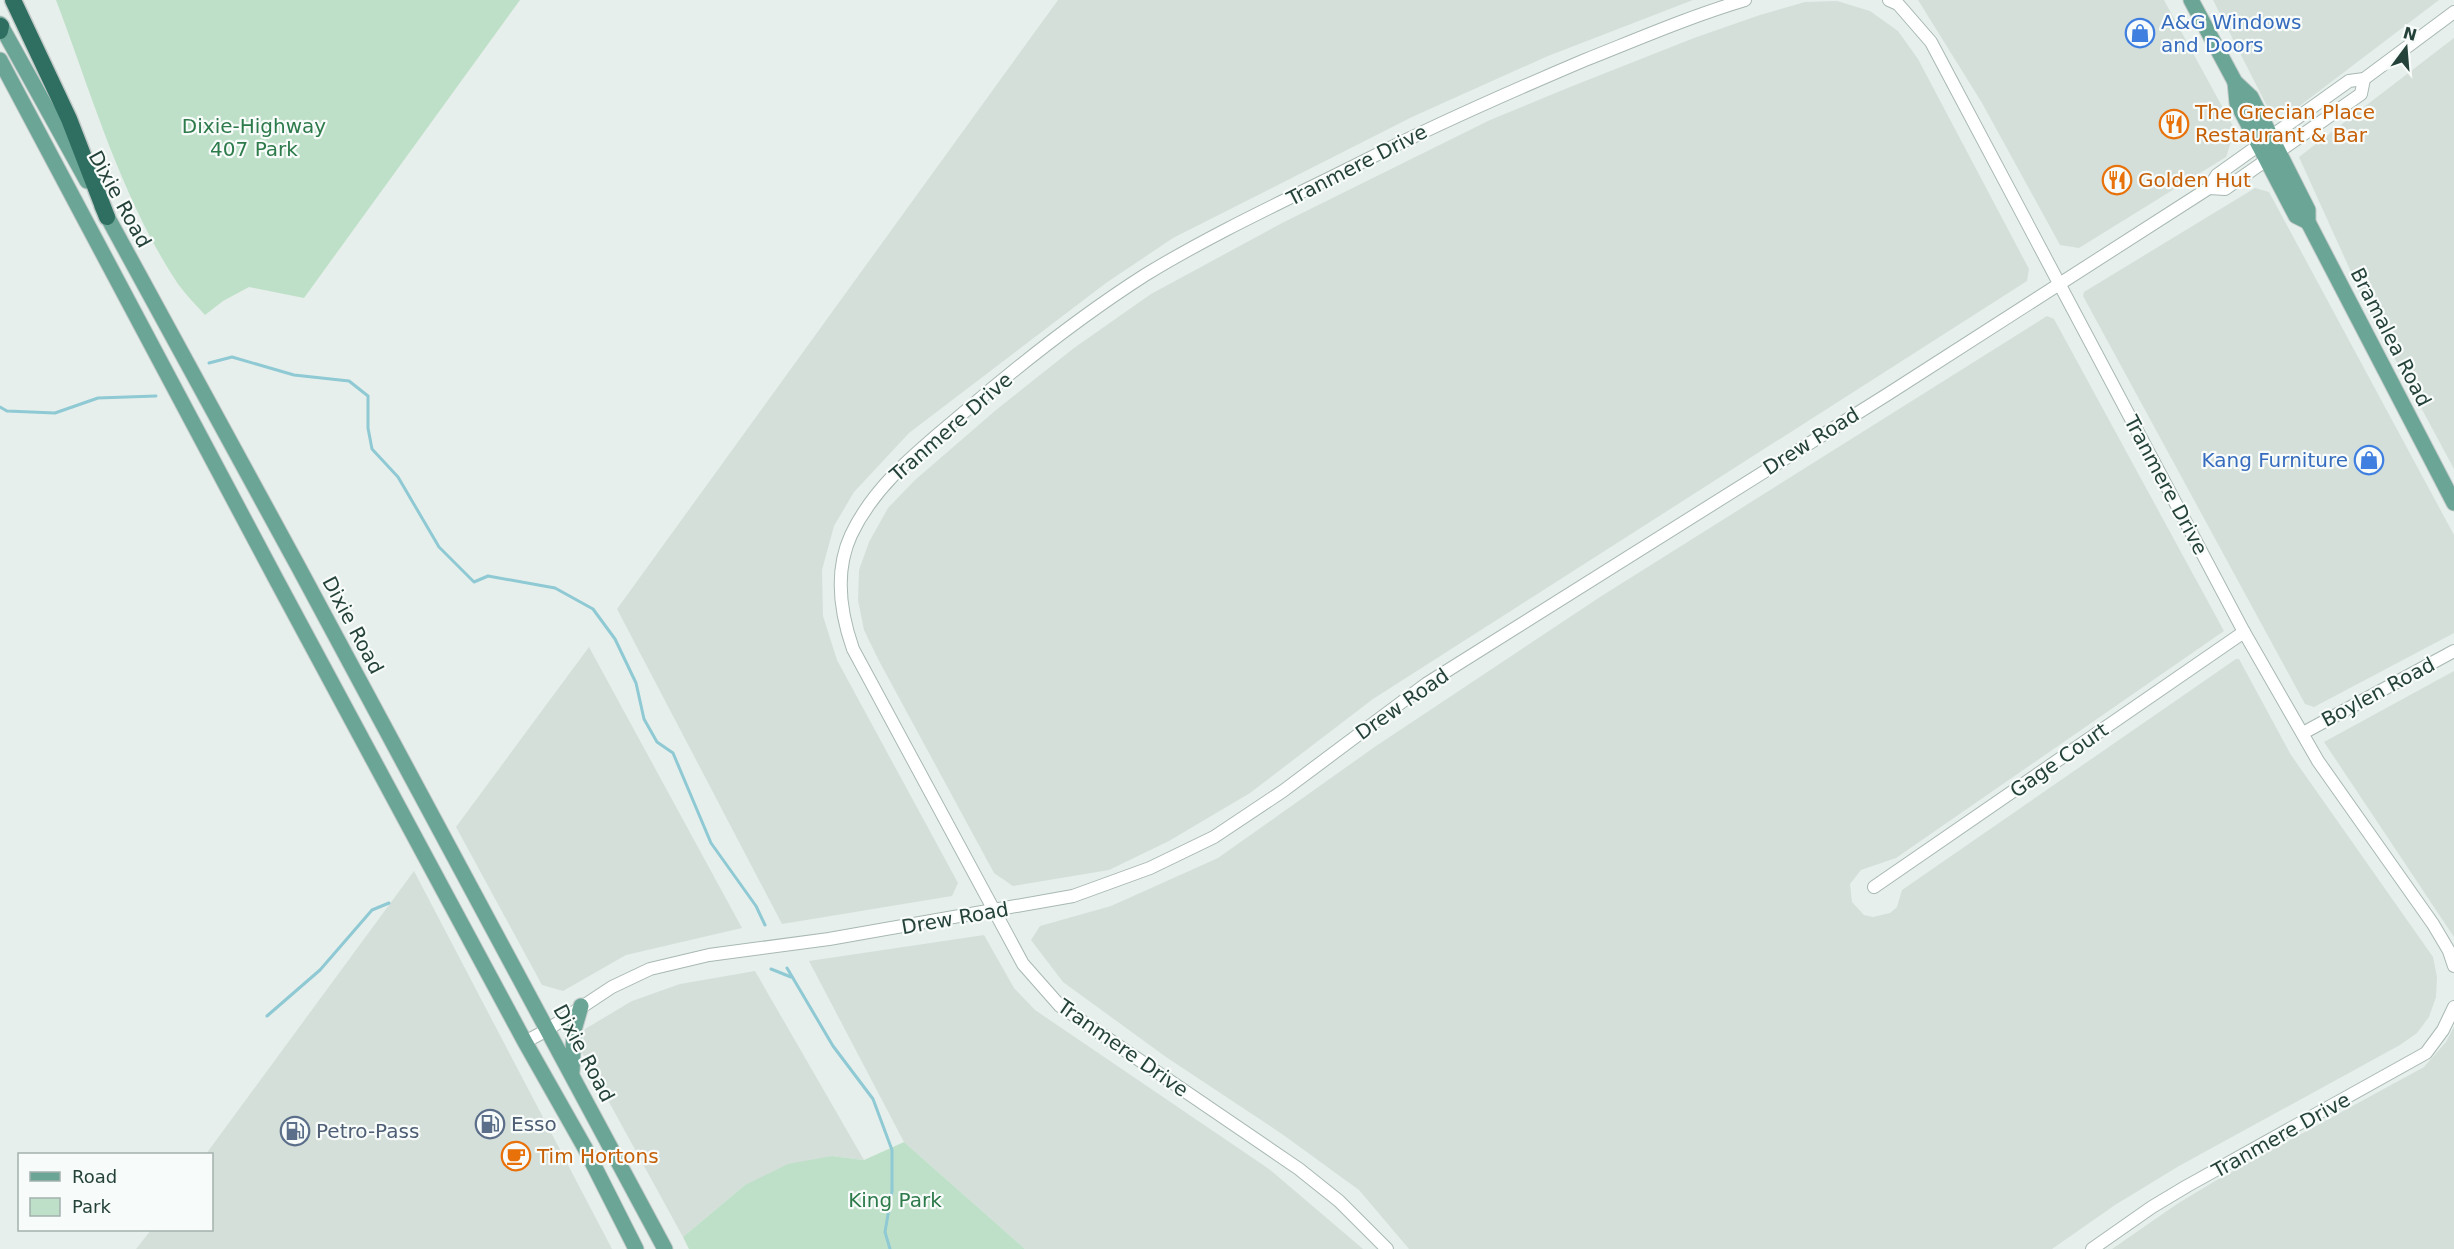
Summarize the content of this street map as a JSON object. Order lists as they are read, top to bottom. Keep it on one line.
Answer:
{"streets":{"main road":["Dixie Road","Bramalea Road"],"street":["Tranmere Drive","Drew Road","Boylen Road","Gage Court"]},"crossings":[["Tranmere Drive","Drew Road"],["Tranmere Drive","Boylen Road"],["Tranmere Drive","Gage Court"],["Dixie Road","Drew Road"],["Bramalea Road","Drew Road"]],"parks":["Dixie-Highway 407 Park","King Park"],"places":{"shop":["A&G Windows and Doors","Kang Furniture"],"restaurant":["The Grecian Place Restaurant & Bar","Golden Hut"],"fuel station":["Esso","Petro-Pass"],"cafe":["Tim Hortons"]},"legend":["Road","Park"],"north":"top"}
